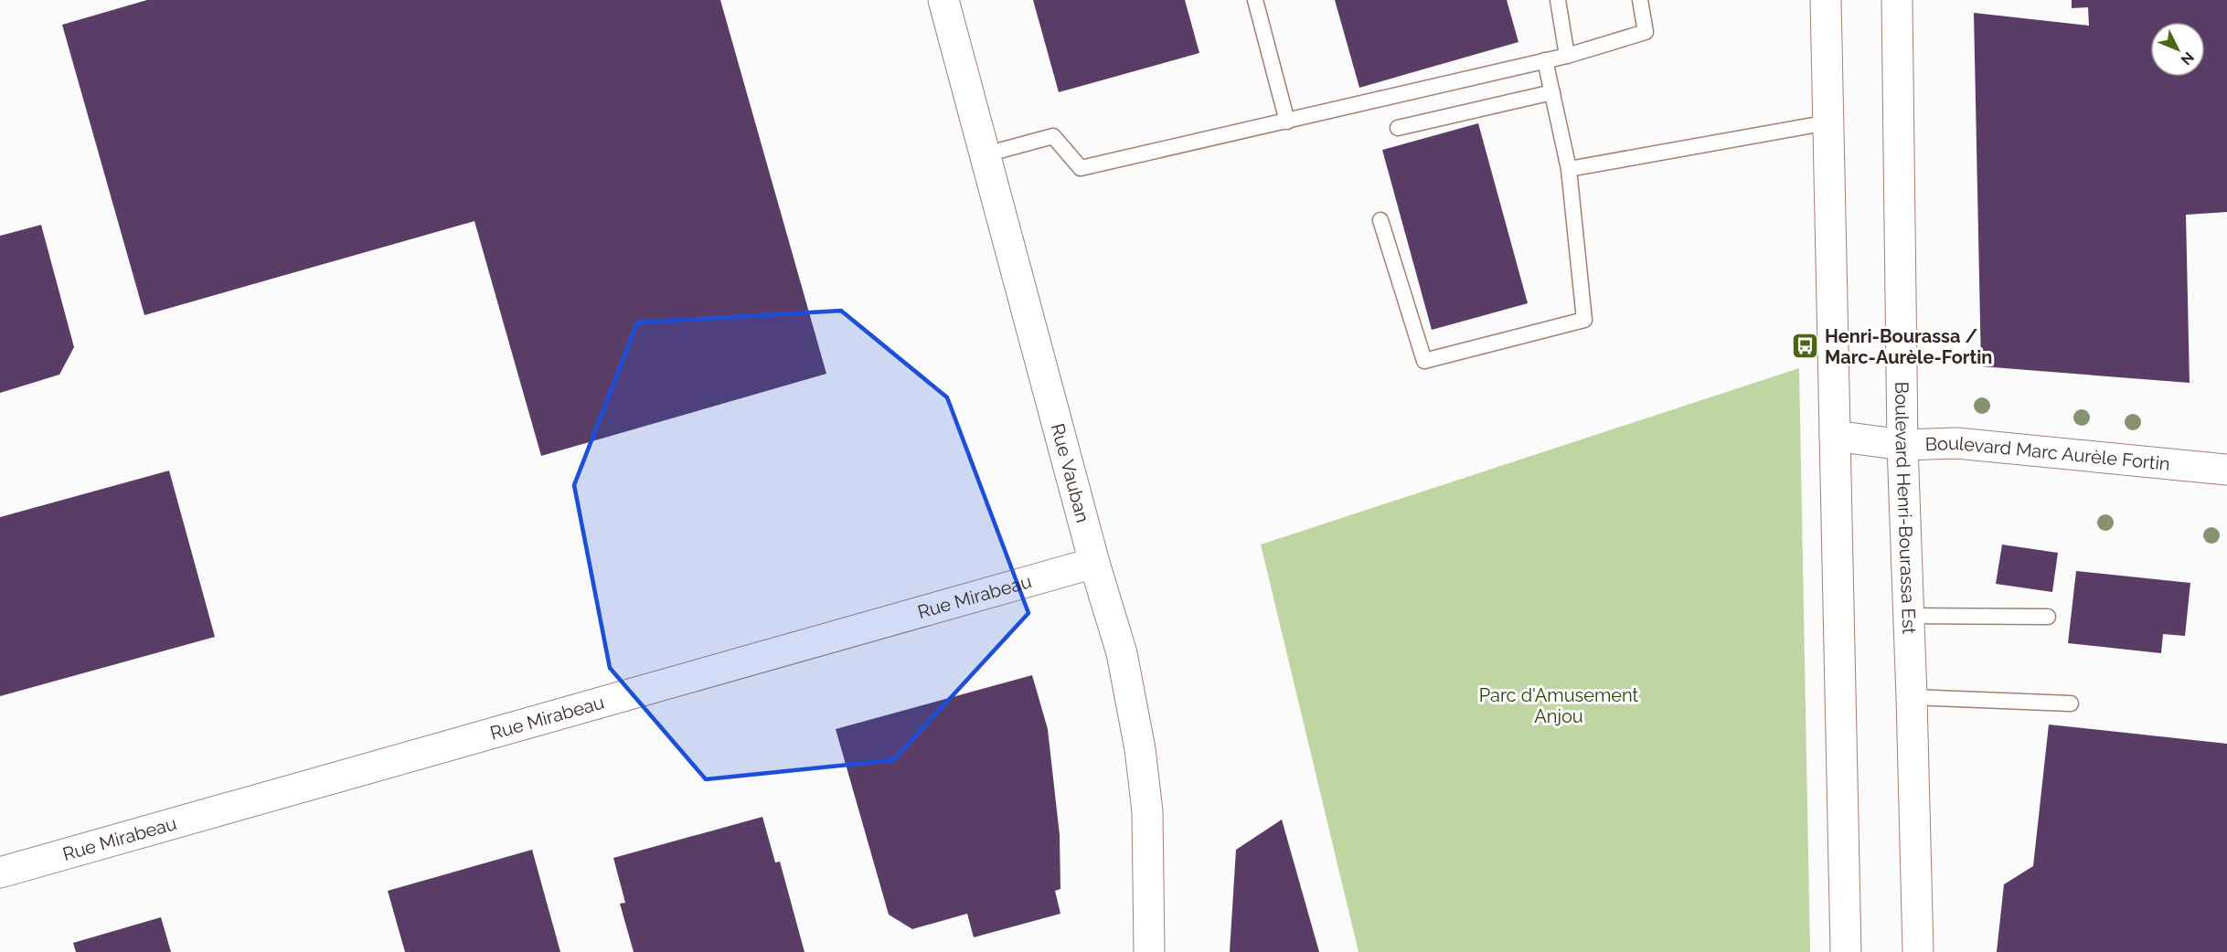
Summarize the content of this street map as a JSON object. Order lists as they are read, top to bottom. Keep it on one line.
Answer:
{"streets":{"street":["Boulevard Marc Aurèle Fortin","Rue Vauban","Boulevard Henri-Bourassa Est","Rue Mirabeau"]},"crossings":[["Boulevard Marc Aurèle Fortin","Boulevard Henri-Bourassa Est"],["Rue Vauban","Rue Mirabeau"]],"parks":["Parc d'Amusement Anjou"],"places":{"bus stop":["Henri-Bourassa / Marc-Aurèle-Fortin"]},"north":"bottom right"}
